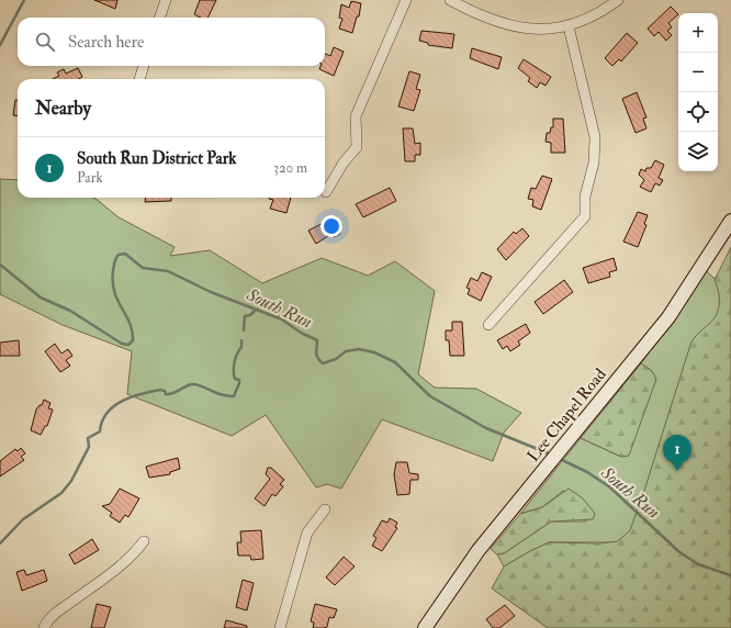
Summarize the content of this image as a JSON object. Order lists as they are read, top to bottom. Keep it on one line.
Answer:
{"streets":{"main road":["Lee Chapel Road"]},"water":["South Run"],"page":{"map_buttons":["+","−"],"search":"Search here","heading":"Nearby","list":[{"mark":"1","name":"South Run District Park","note":"Park","value":"320 m"}],"pins":"1"}}
